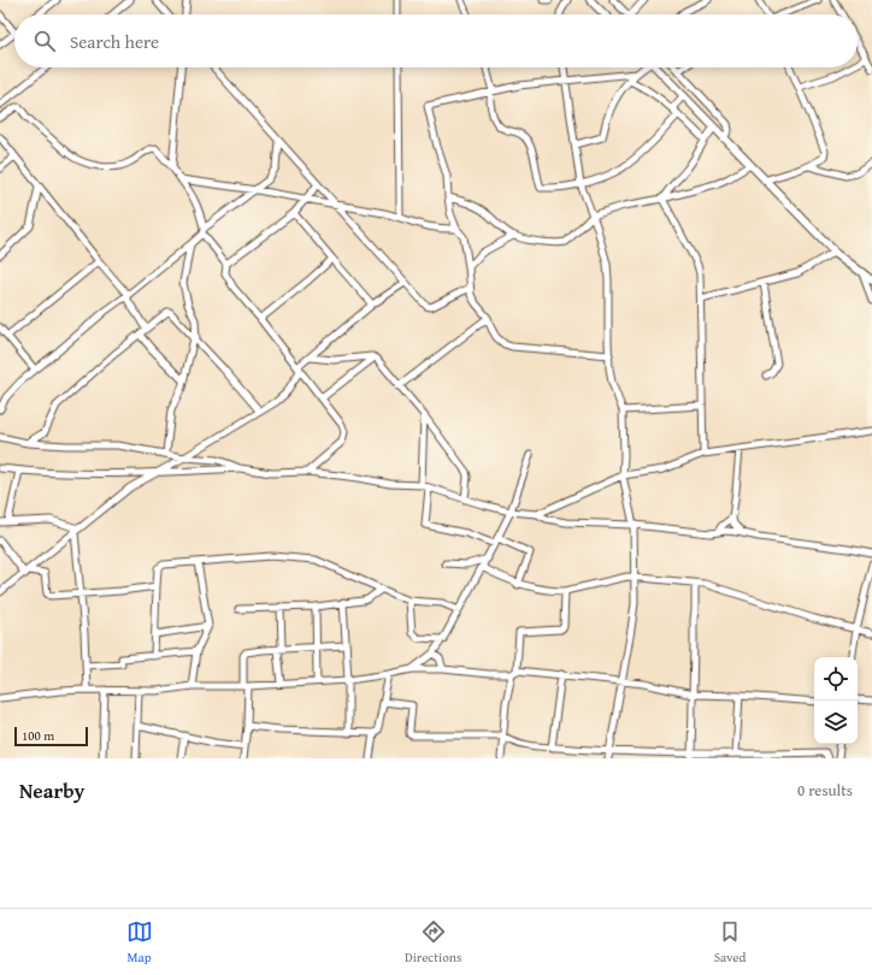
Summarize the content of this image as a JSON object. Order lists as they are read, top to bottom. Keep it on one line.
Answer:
{"scale_bar":"100 m","page":{"search":"Search here","scale":"100 m","heading":["Nearby","0 results"],"nav":["Map","Directions","Saved"]}}
